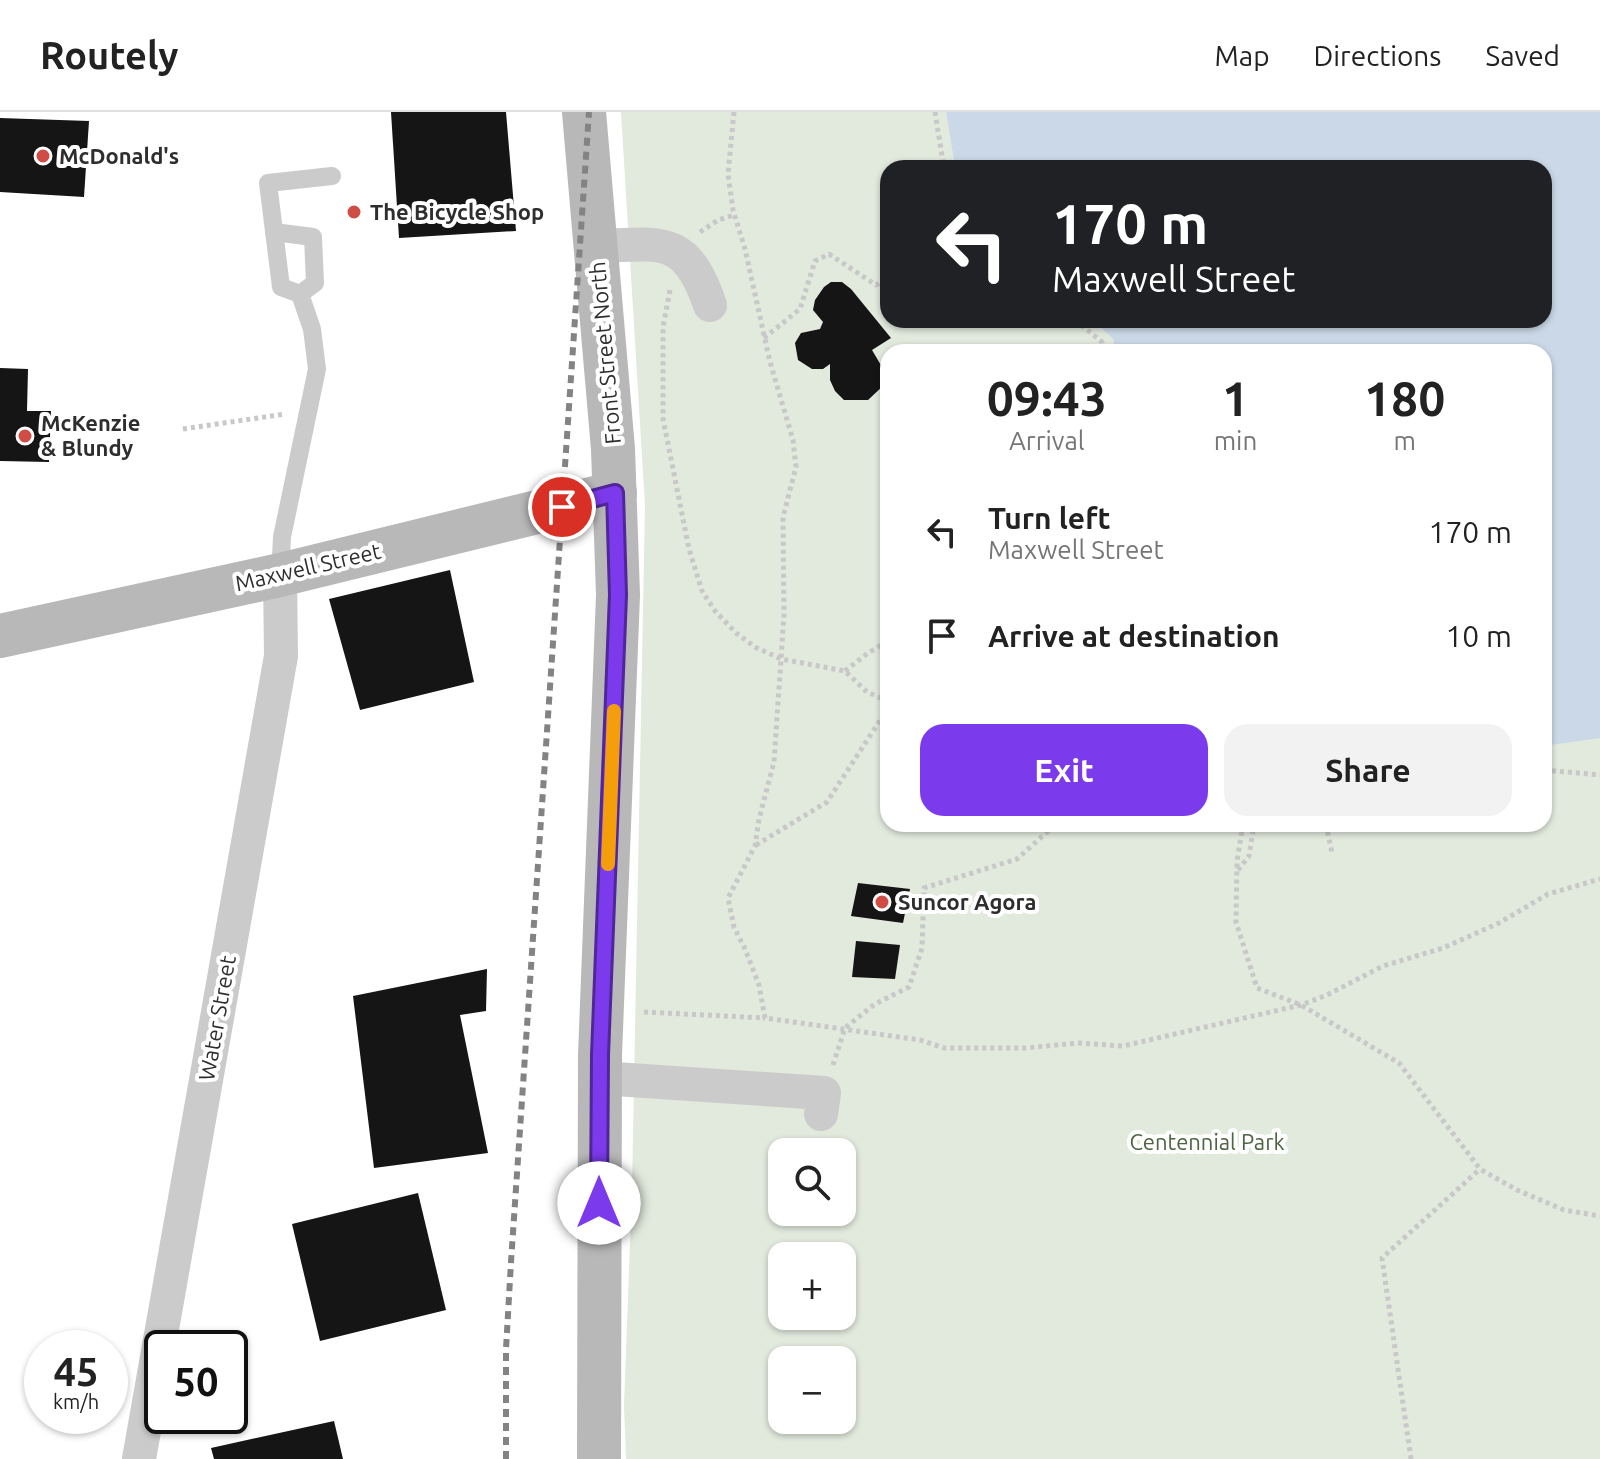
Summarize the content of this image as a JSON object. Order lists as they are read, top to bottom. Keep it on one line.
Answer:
{"streets":{"main road":["Front Street North","Maxwell Street"],"street":["Water Street"]},"crossings":[["Front Street North","Maxwell Street"],["Maxwell Street","Water Street"]],"parks":["Centennial Park"],"places":["McDonald's","The Bicycle Shop","McKenzie & Blundy","Suncor Agora"],"page":{"header":"Routely","nav":["Map","Directions","Saved"],"turn":["170 m","Maxwell Street"],"eta":["09:43","Arrival","1","min","180","m"],"list":[{"name":"Turn left","note":"Maxwell Street","value":"170 m"},{"name":"Arrive at destination","value":"10 m"}],"buttons":["Exit","Share"],"map_buttons":["+","−"],"speed":"45 km/h","limit":"50"}}
